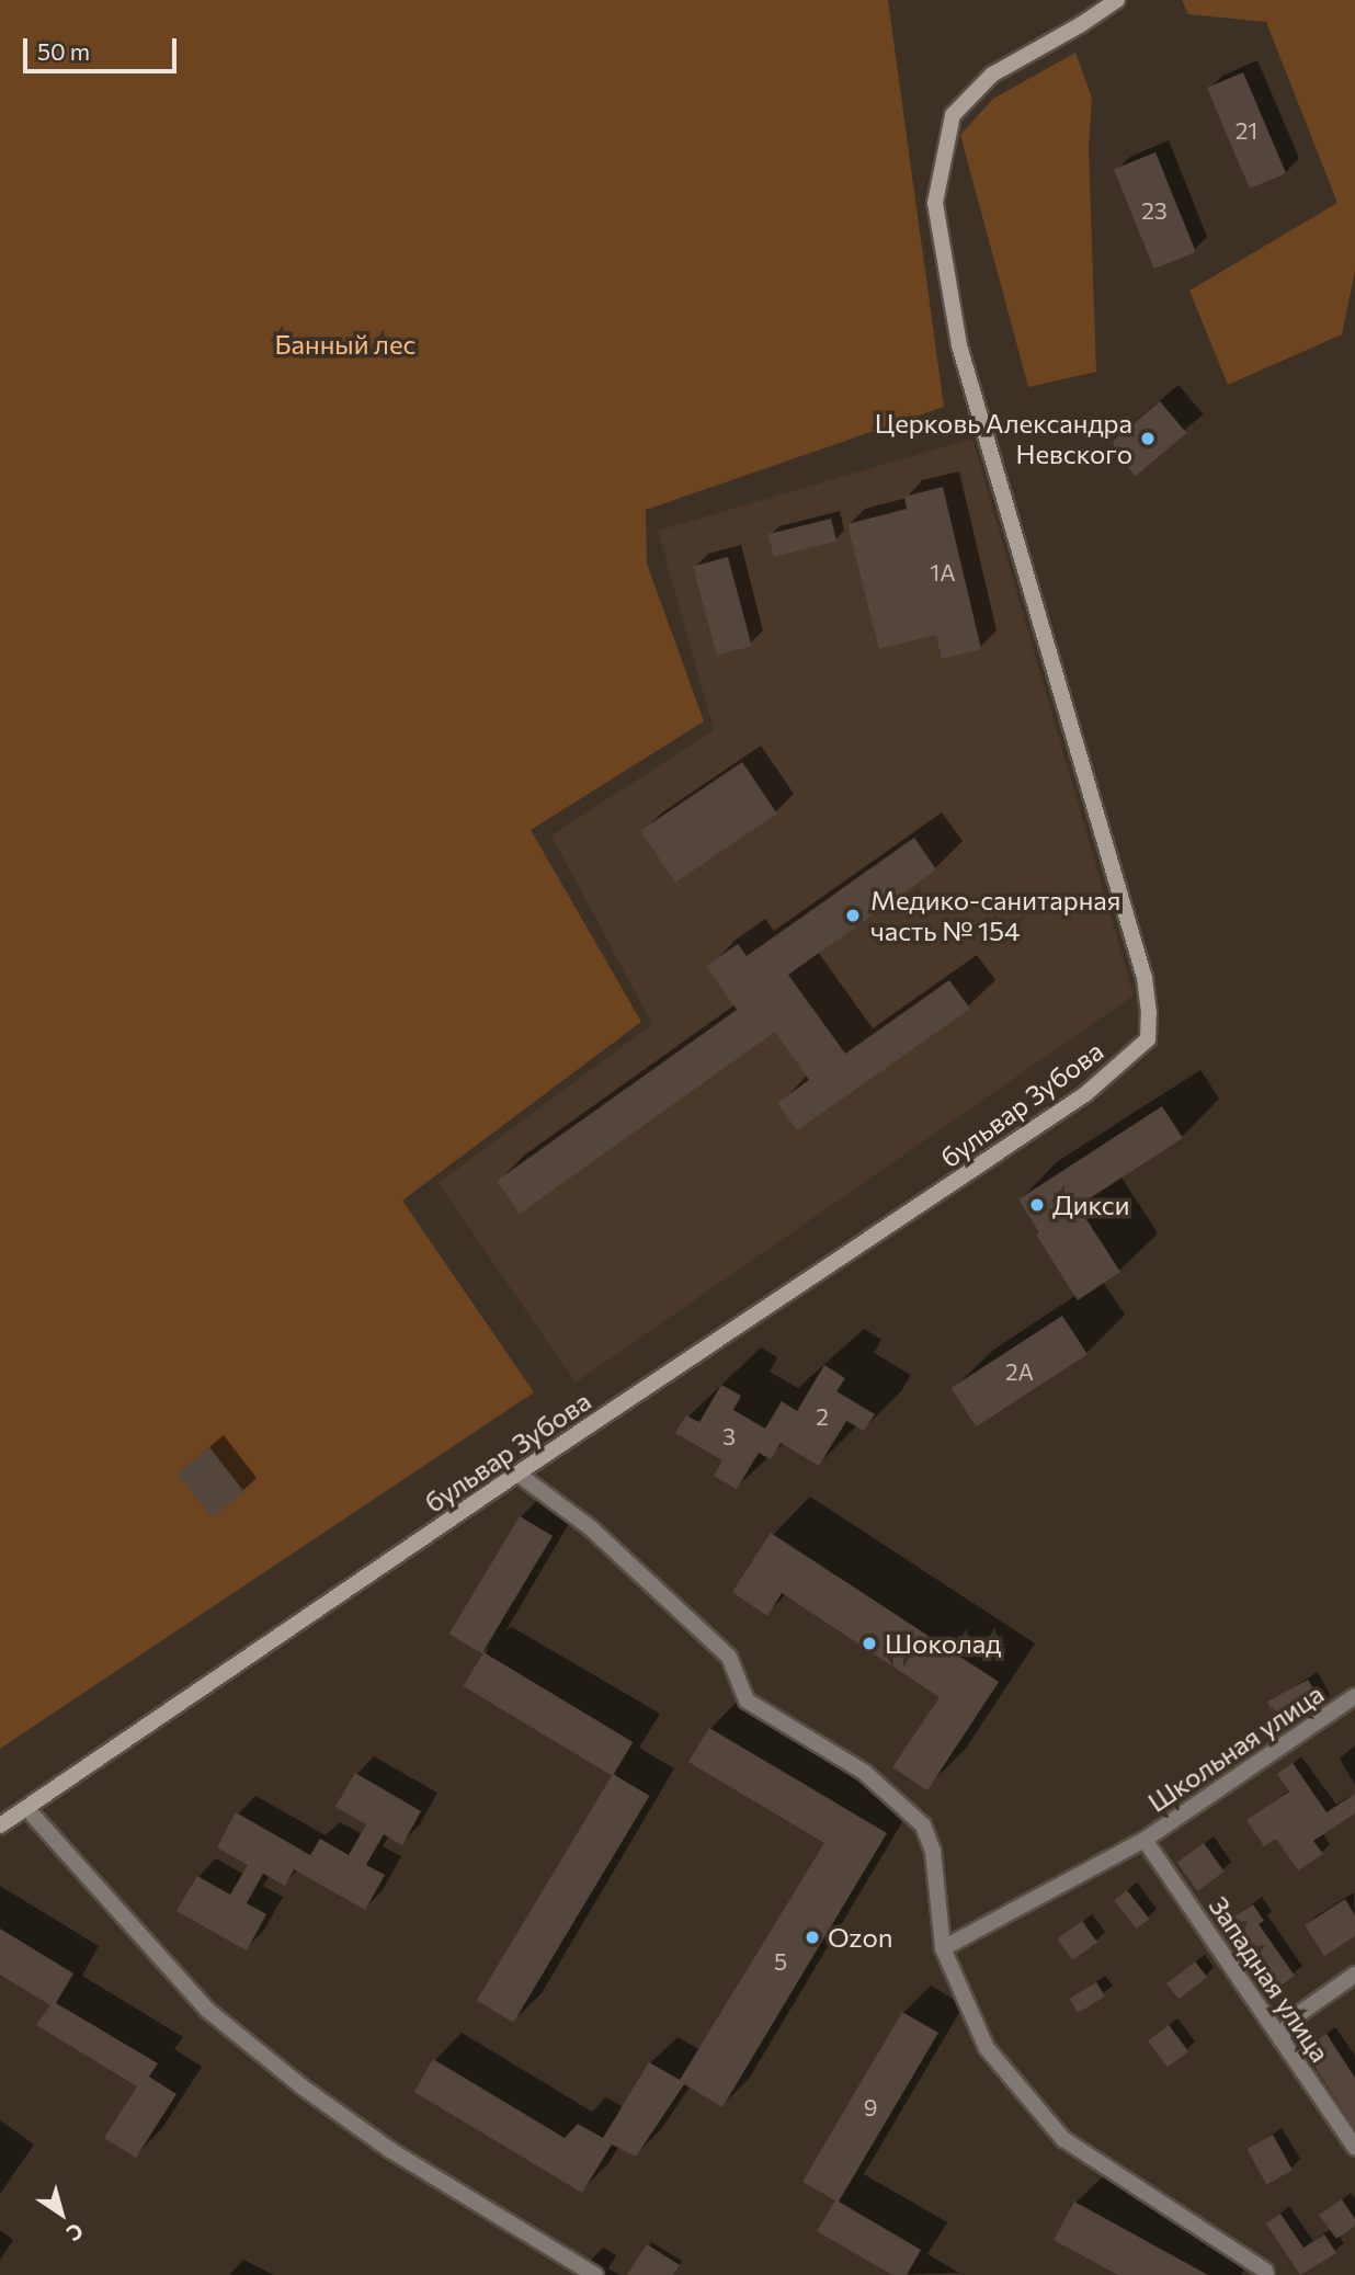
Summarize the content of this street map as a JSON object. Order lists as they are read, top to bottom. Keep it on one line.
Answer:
{"streets":{"street":["бульвар Зубова","Школьная улица","Западная улица"]},"crossings":[["Школьная улица","Западная улица"]],"parks":["Банный лес"],"places":["Церковь Александра Невского","Медико-санитарная часть № 154","Дикси","Шоколад","Ozon"],"house_numbers":["21","23","1А","2А","2","3","5","9"],"scale_bar":"50 m","north":"bottom right"}
